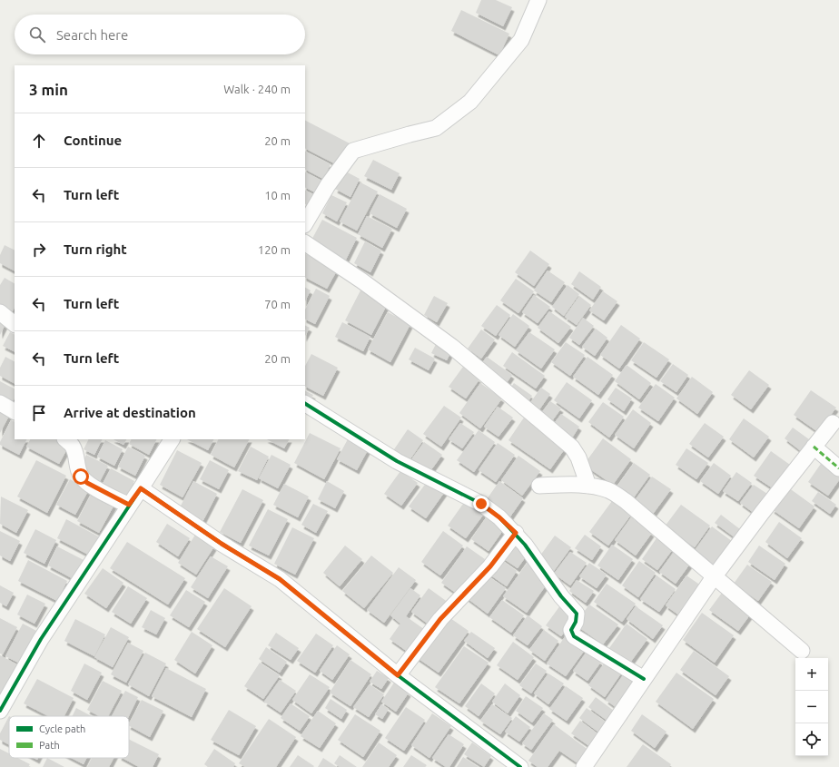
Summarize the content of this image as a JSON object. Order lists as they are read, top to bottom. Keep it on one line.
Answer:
{"legend":["Cycle path","Path"],"page":{"search":"Search here","heading":["3 min","Walk · 240 m"],"list":[["Continue","20 m"],["Turn left","10 m"],["Turn right","120 m"],["Turn left","70 m"],["Turn left","20 m"],"Arrive at destination"],"map_buttons":["+","−"]}}
